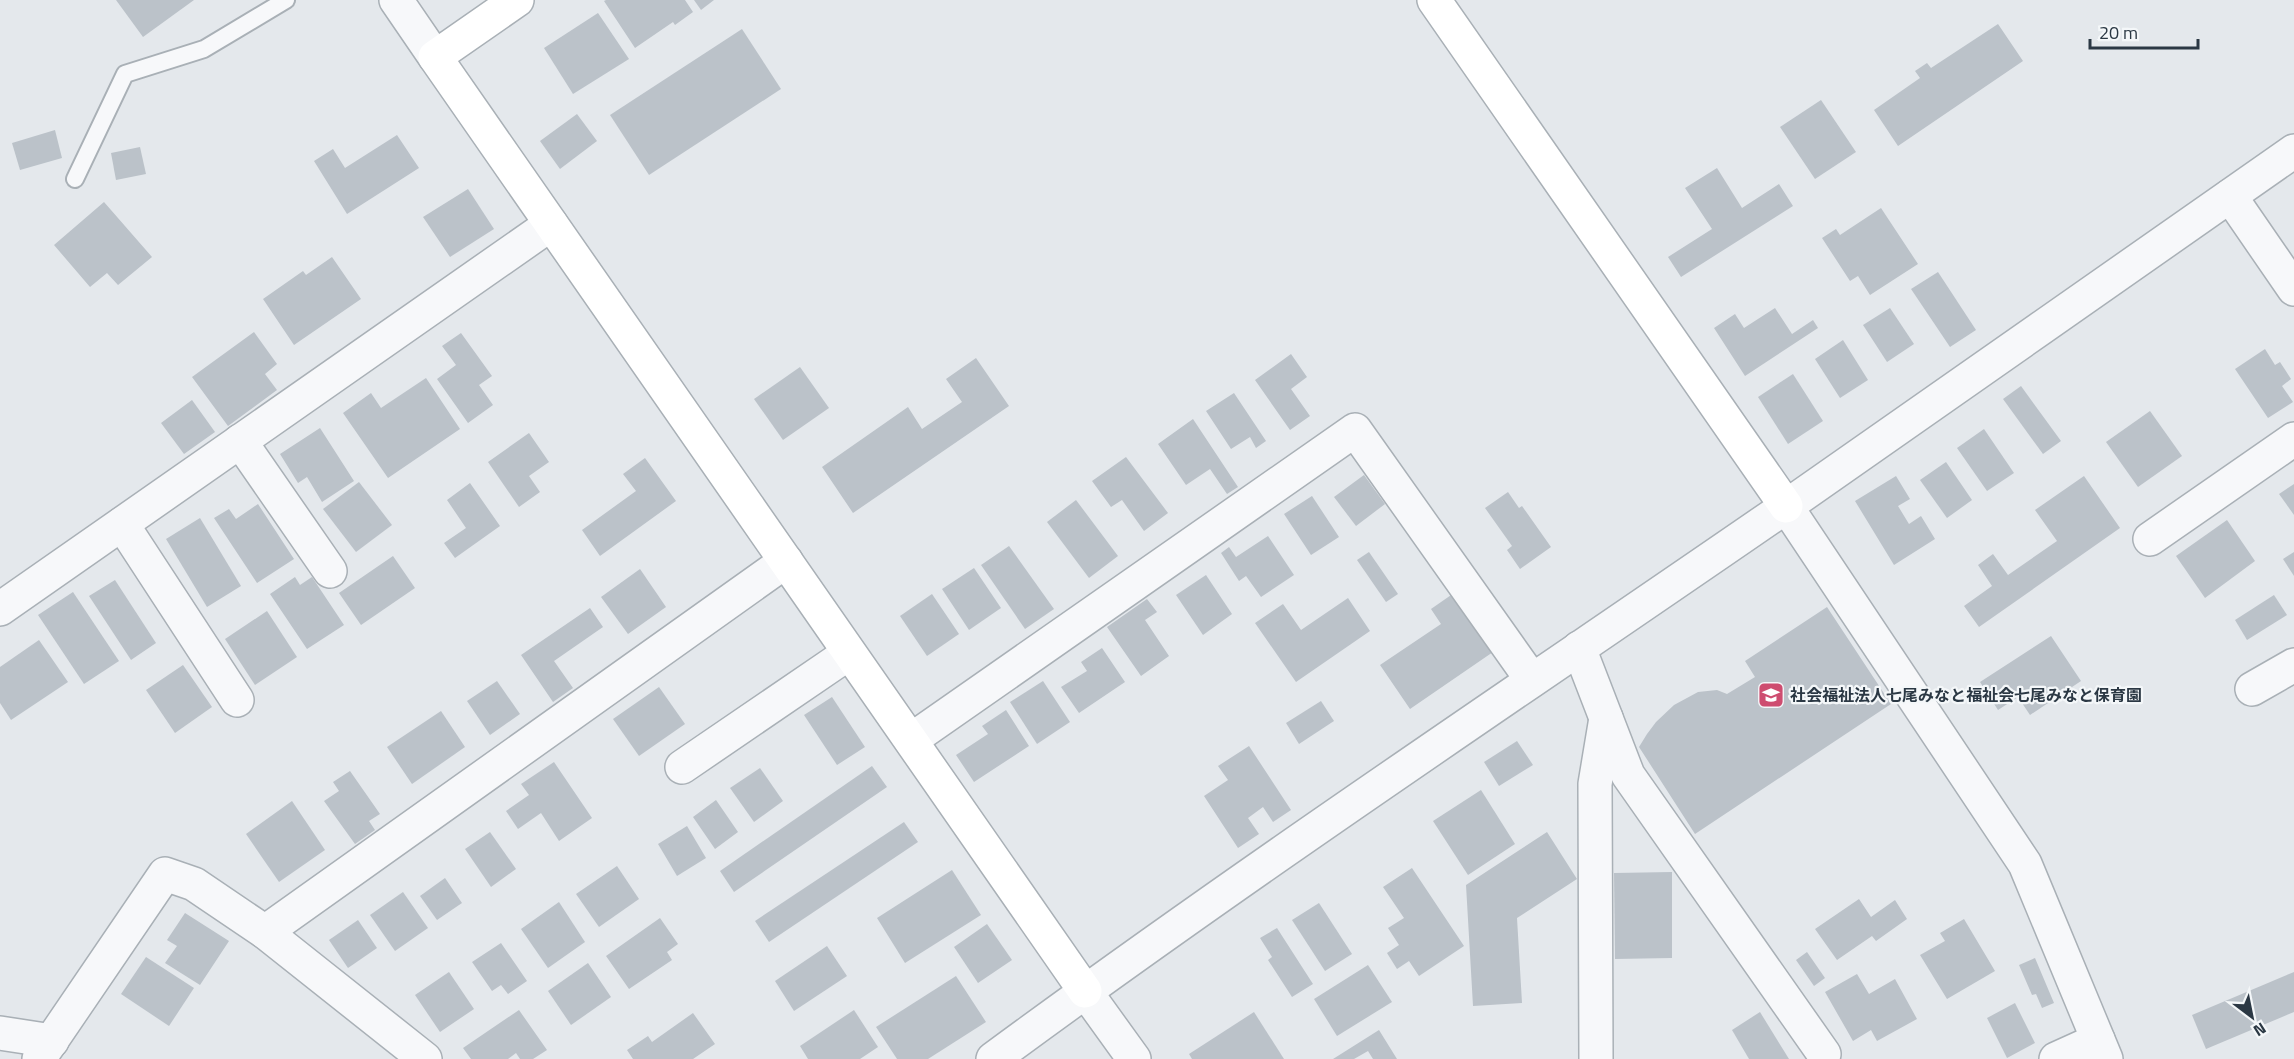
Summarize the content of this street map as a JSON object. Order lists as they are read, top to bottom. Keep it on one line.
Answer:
{"places":{"school or university":["社会福祉法人七尾みなと福祉会七尾みなと保育園"]},"scale_bar":"20 m","north":"bottom right"}
